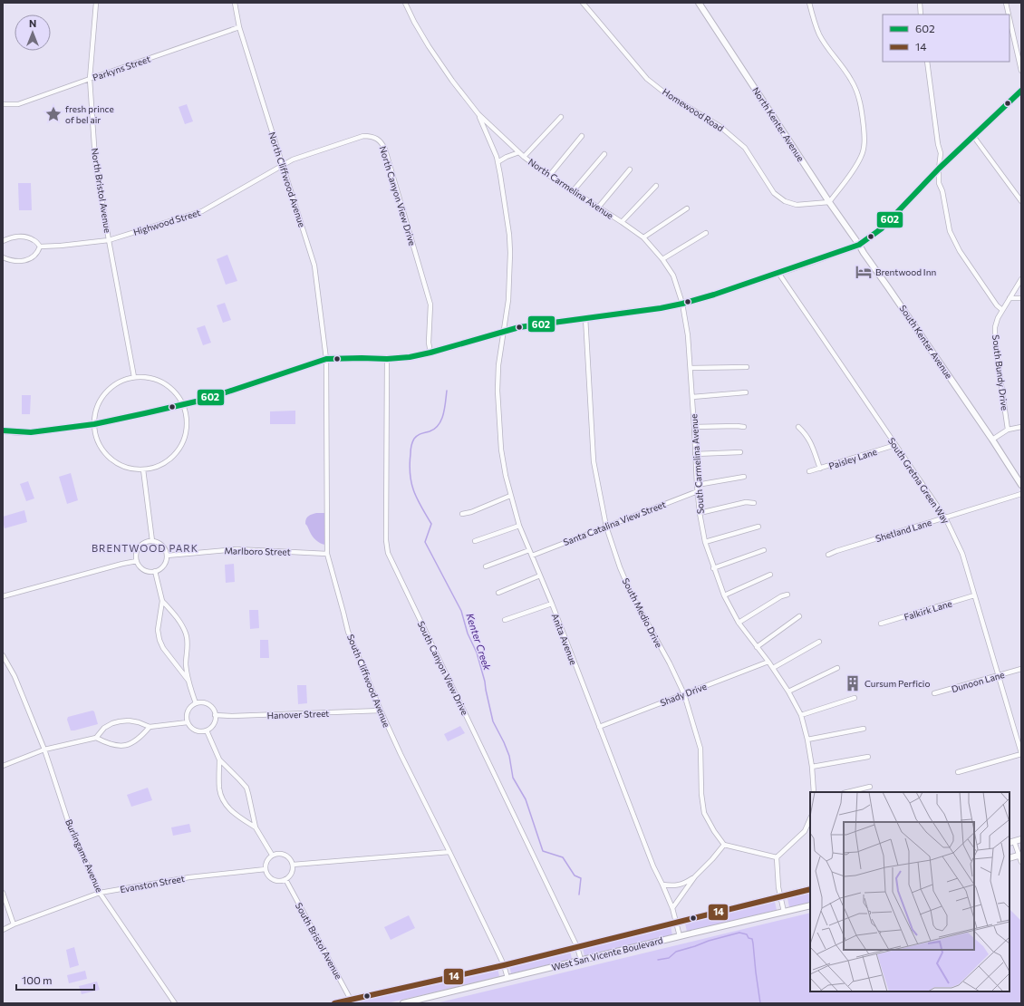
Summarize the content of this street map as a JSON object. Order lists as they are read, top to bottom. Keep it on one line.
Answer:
{"streets":{"main road":["North Kenter Avenue","South Kenter Avenue","West San Vicente Boulevard"],"street":["Parkyns Street","Homewood Road","North Cliffwood Avenue","North Carmelina Avenue","North Bristol Avenue","North Canyon View Drive","Highwood Street","South Bundy Drive","Paisley Lane","South Carmelina Avenue","South Gretna Green Way","Santa Catalina View Street","Shetland Lane","Marlboro Street","Falkirk Lane","South Medio Drive","Anita Avenue","South Canyon View Drive","South Cliffwood Avenue","Dunoon Lane","Shady Drive","Hanover Street","Burlingame Avenue","Evanston Street","South Bristol Avenue"]},"crossings":[["Parkyns Street","North Cliffwood Avenue"],["Parkyns Street","North Bristol Avenue"],["Homewood Road","North Kenter Avenue"],["North Kenter Avenue","South Kenter Avenue"],["North Cliffwood Avenue","North Canyon View Drive"],["North Cliffwood Avenue","Highwood Street"],["North Cliffwood Avenue","South Cliffwood Avenue"],["North Carmelina Avenue","South Carmelina Avenue"],["North Carmelina Avenue","Anita Avenue"],["North Bristol Avenue","Highwood Street"],["North Canyon View Drive","Highwood Street"],["Paisley Lane","South Gretna Green Way"],["South Carmelina Avenue","Santa Catalina View Street"],["South Carmelina Avenue","Shady Drive"],["South Gretna Green Way","Shetland Lane"],["South Gretna Green Way","Falkirk Lane"],["South Gretna Green Way","Dunoon Lane"],["Santa Catalina View Street","South Medio Drive"],["Santa Catalina View Street","Anita Avenue"],["Marlboro Street","South Cliffwood Avenue"],["South Medio Drive","Shady Drive"],["Anita Avenue","Shady Drive"],["Anita Avenue","West San Vicente Boulevard"],["South Canyon View Drive","West San Vicente Boulevard"],["South Cliffwood Avenue","Hanover Street"],["South Cliffwood Avenue","West San Vicente Boulevard"],["Burlingame Avenue","Evanston Street"],["Evanston Street","South Bristol Avenue"],["South Bristol Avenue","West San Vicente Boulevard"]],"districts":["BRENTWOOD PARK"],"water":["Kenter Creek"],"places":{"place":["fresh prince of bel air"],"hotel":["Brentwood Inn"],"building":["Cursum Perficio"]},"lines":["transit line 602","transit line 14"],"legend":["602","14"],"scale_bar":"100 m","north":"top"}
